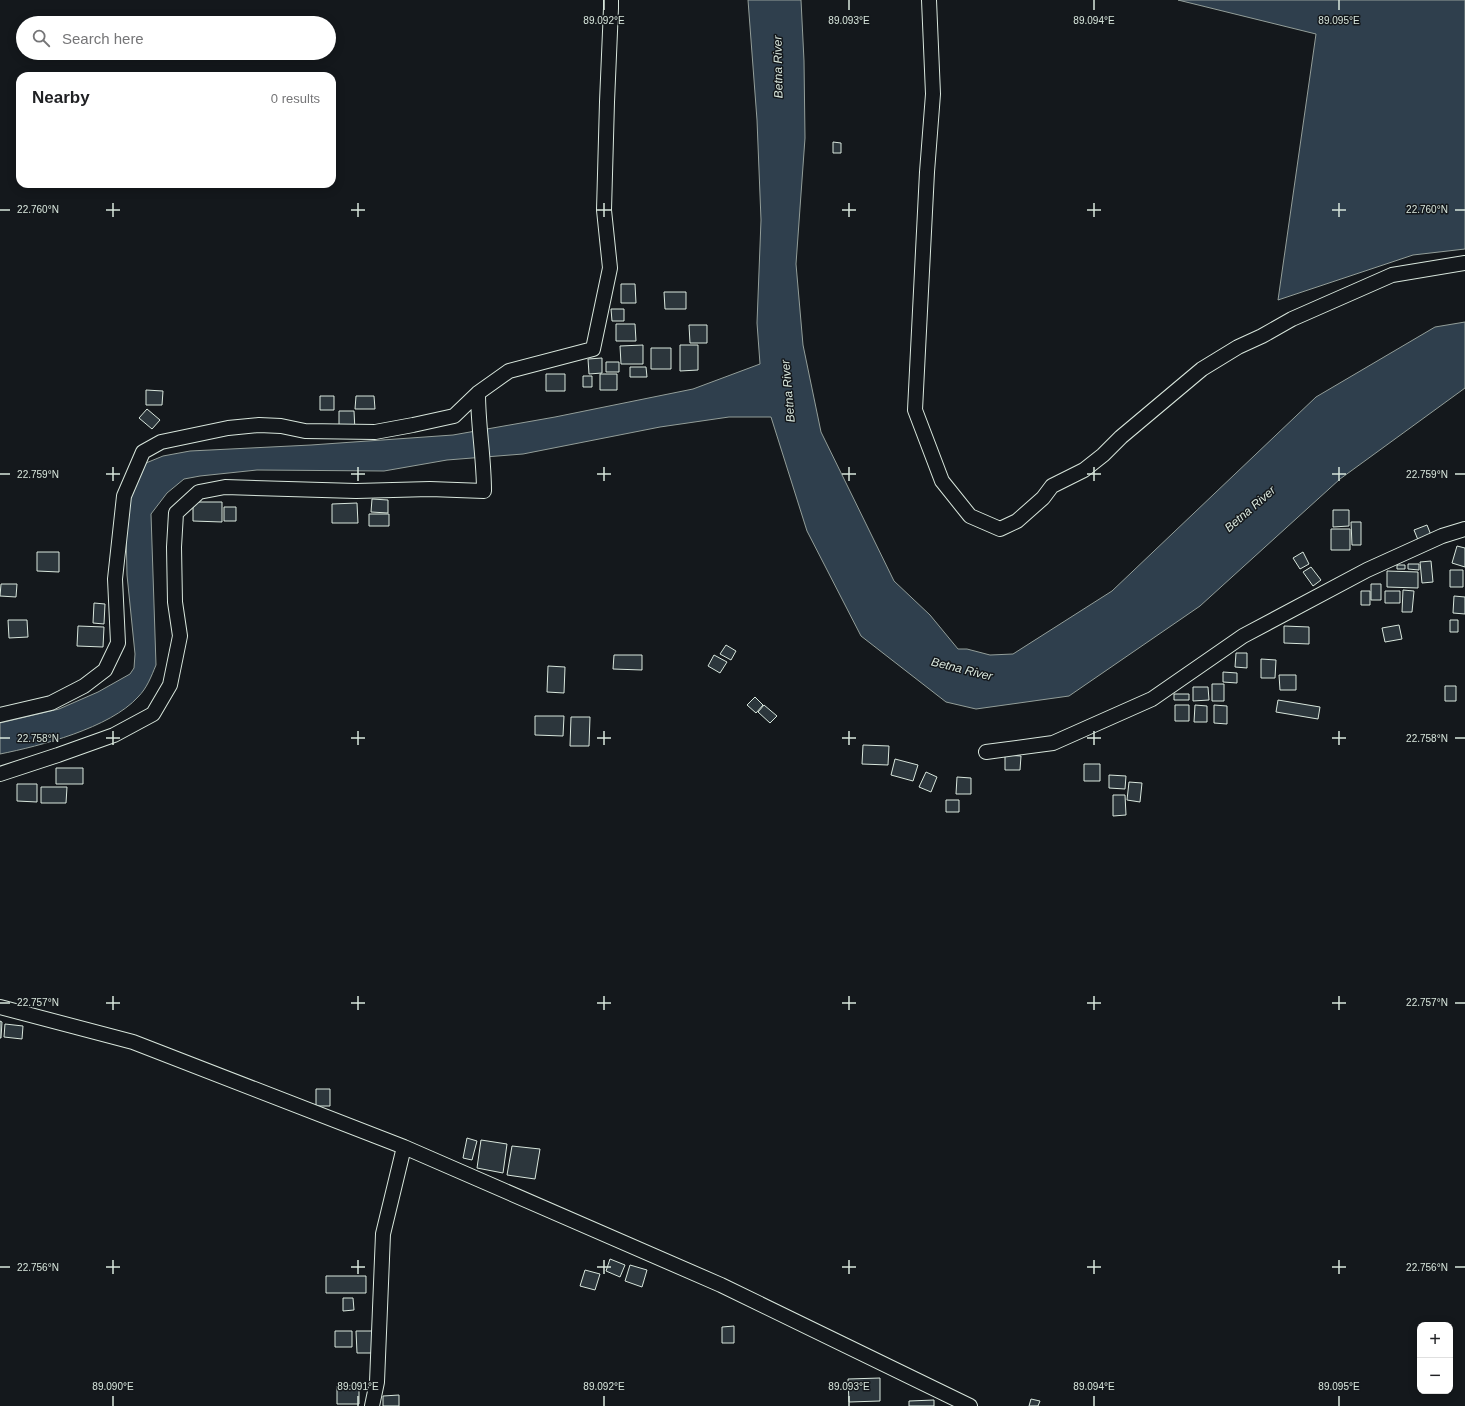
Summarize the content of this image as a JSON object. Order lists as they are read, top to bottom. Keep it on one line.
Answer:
{"water":["Betna River"],"page":{"search":"Search here","heading":["Nearby","0 results"],"map_buttons":["+","−"]},"coordinates":["89.092°E","89.093°E","89.094°E","89.095°E","22.760°N","22.759°N","22.758°N","22.757°N","22.756°N","89.090°E","89.091°E"]}
